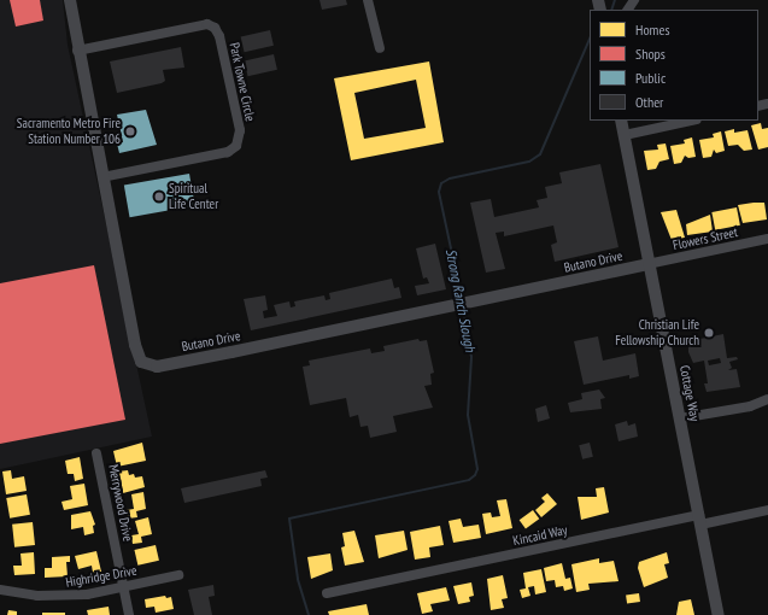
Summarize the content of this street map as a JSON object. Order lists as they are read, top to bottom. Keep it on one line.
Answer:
{"streets":{"street":["Park Towne Circle","Flowers Street","Butano Drive","Cottage Way","Merrywood Drive","Kincaid Way","Highridge Drive"]},"crossings":[["Park Towne Circle","Butano Drive"],["Flowers Street","Butano Drive"],["Flowers Street","Cottage Way"],["Butano Drive","Cottage Way"],["Cottage Way","Kincaid Way"],["Merrywood Drive","Highridge Drive"]],"water":["Strong Ranch Slough"],"places":["Sacramento Metro Fire Station Number 106","Spiritual Life Center","Christian Life Fellowship Church"],"legend":["Homes","Shops","Public","Other"]}
